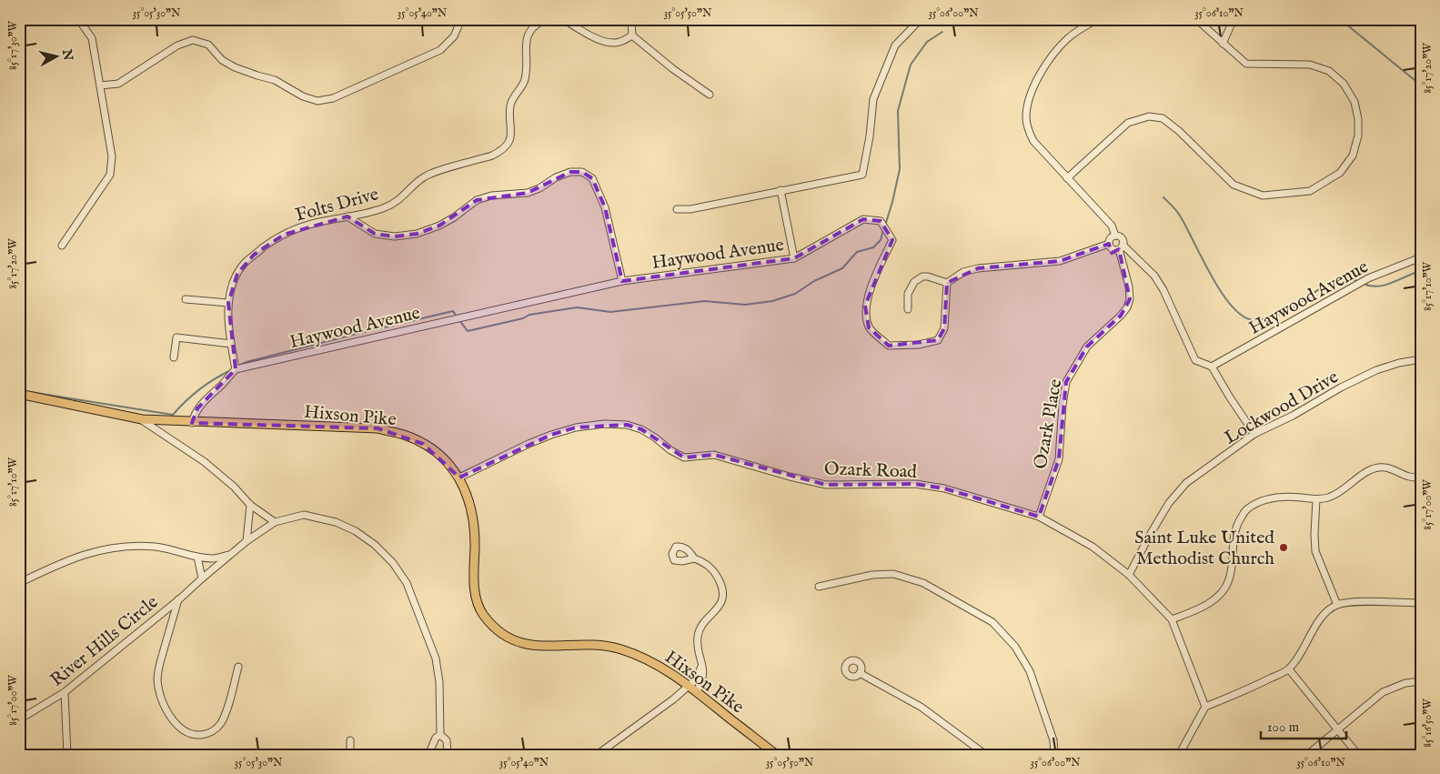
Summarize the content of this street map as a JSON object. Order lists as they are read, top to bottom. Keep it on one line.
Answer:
{"streets":{"main road":["Hixson Pike"],"street":["Folts Drive","Haywood Avenue","Lockwood Drive","Ozark Place","Ozark Road","River Hills Circle"]},"crossings":[["Folts Drive","Haywood Avenue"],["Lockwood Drive","Ozark Road"],["Hixson Pike","Ozark Road"],["Ozark Place","Ozark Road"]],"places":["Saint Luke United Methodist Church"],"scale_bar":"100 m","north":"right","coordinates":["35°05'30\"N","35°05'40\"N","35°05'50\"N","35°06'00\"N","35°06'10\"N","85°17'30\"W","85°17'20\"W","85°17'10\"W","85°17'00\"W","85°16'50\"W"]}
